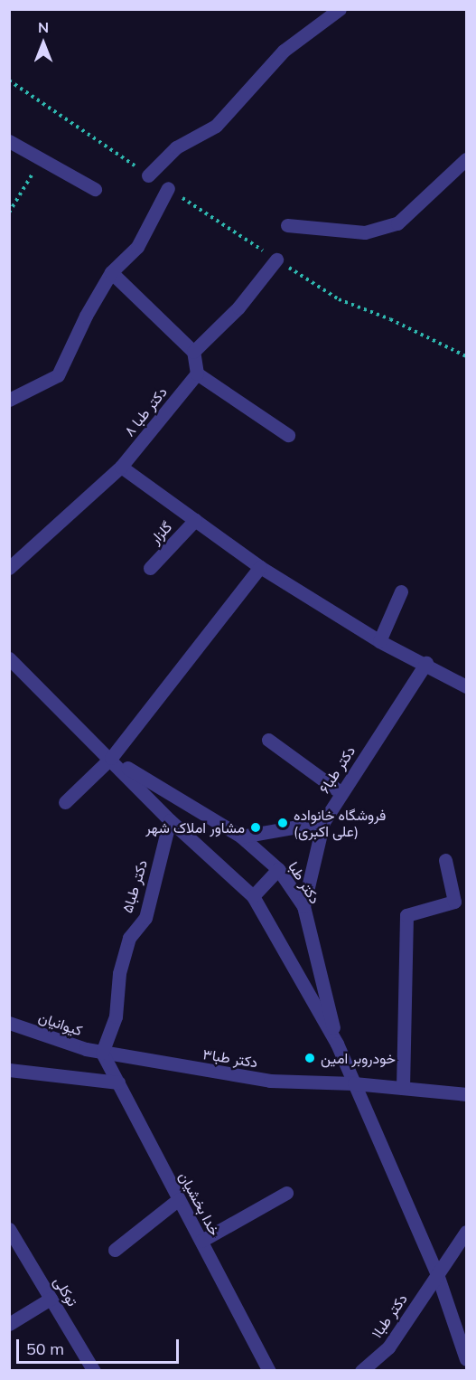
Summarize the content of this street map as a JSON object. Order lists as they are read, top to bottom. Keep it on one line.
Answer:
{"streets":{"street":["دکتر طبا ۸","گلزار","دکتر طبا۶","دکتر طبا","دکتر طبا۵","کیوانیان","دکتر طبا۳","خدا بخشیان","توکلی","دکتر طبا۱"]},"crossings":[["دکتر طبا۶","دکتر طبا"],["دکتر طبا","دکتر طبا۵"],["دکتر طبا","دکتر طبا۳"],["دکتر طبا","دکتر طبا۱"],["دکتر طبا۵","کیوانیان"],["دکتر طبا۵","دکتر طبا۳"],["دکتر طبا۵","خدا بخشیان"],["کیوانیان","دکتر طبا۳"],["کیوانیان","خدا بخشیان"],["دکتر طبا۳","خدا بخشیان"]],"places":["فروشگاه خانواده (علی اکبری)","مشاور املاک شهر","خودروبر امین"],"scale_bar":"50 m","north":"top"}
